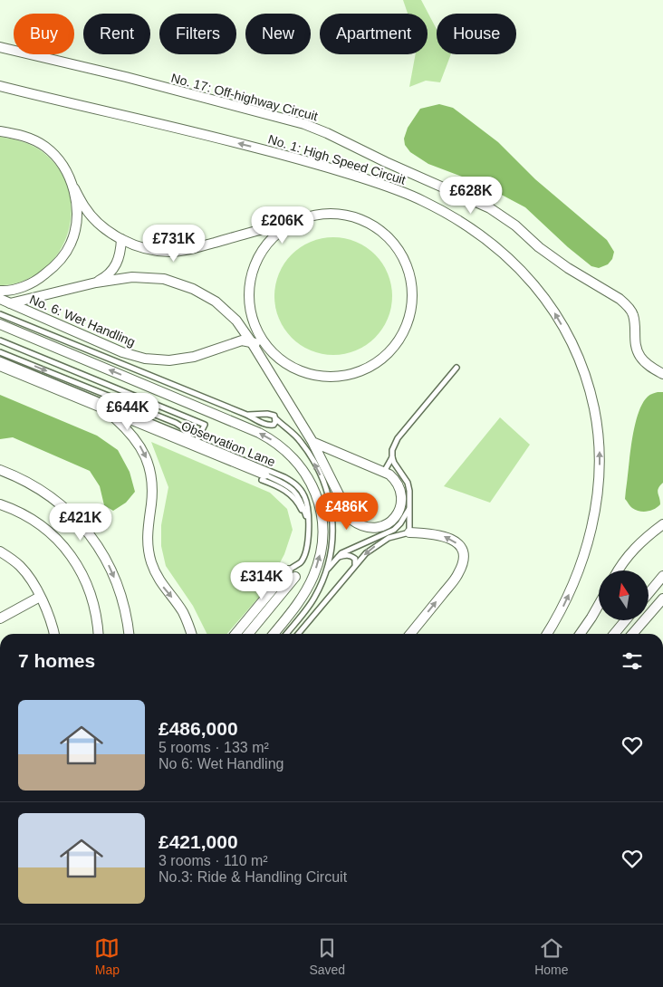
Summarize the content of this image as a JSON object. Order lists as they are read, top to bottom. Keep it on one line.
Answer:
{"streets":{"street":["No. 17: Off-highway Circuit","No. 1: High Speed Circuit","No. 6: Wet Handling"],"lane":["Observation Lane"]},"one_way":["No. 1: High Speed Circuit"],"north":"top","page":{"chip":["Buy","Rent","Filters","New","Apartment","House"],"price":["£628K","£206K","£731K","£644K","£486K","£421K","£314K"],"heading":"7 homes","list":[{"name":"£486,000","note":"5 rooms · 133 m² · No 6: Wet Handling"},{"name":"£421,000","note":"3 rooms · 110 m² · No.3: Ride & Handling Circuit"}],"tabs":["Map","Saved","Home"]}}
